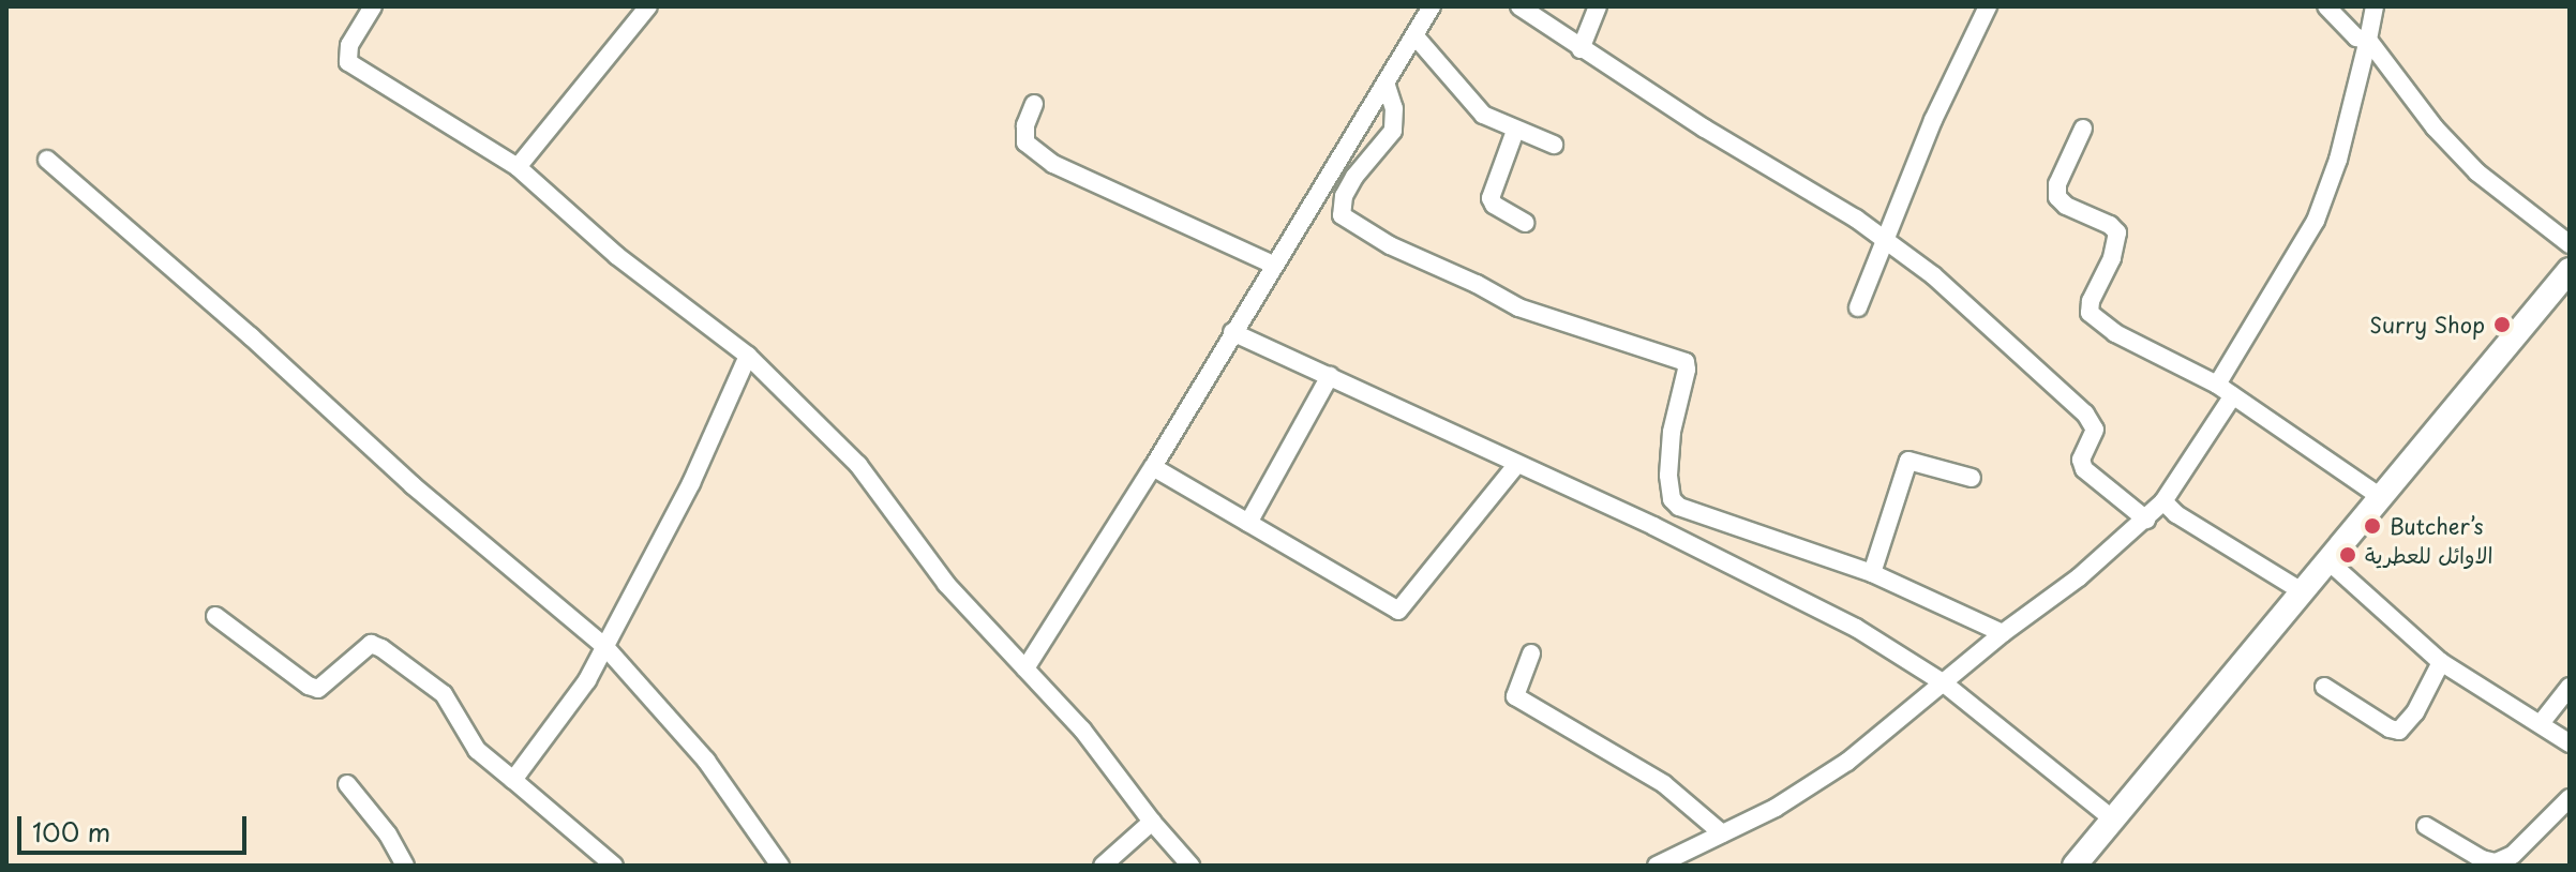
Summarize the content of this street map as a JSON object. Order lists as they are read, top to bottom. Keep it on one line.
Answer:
{"places":["Surry Shop","Butcher’s","الاوائل للعطرية"],"scale_bar":"100 m"}
